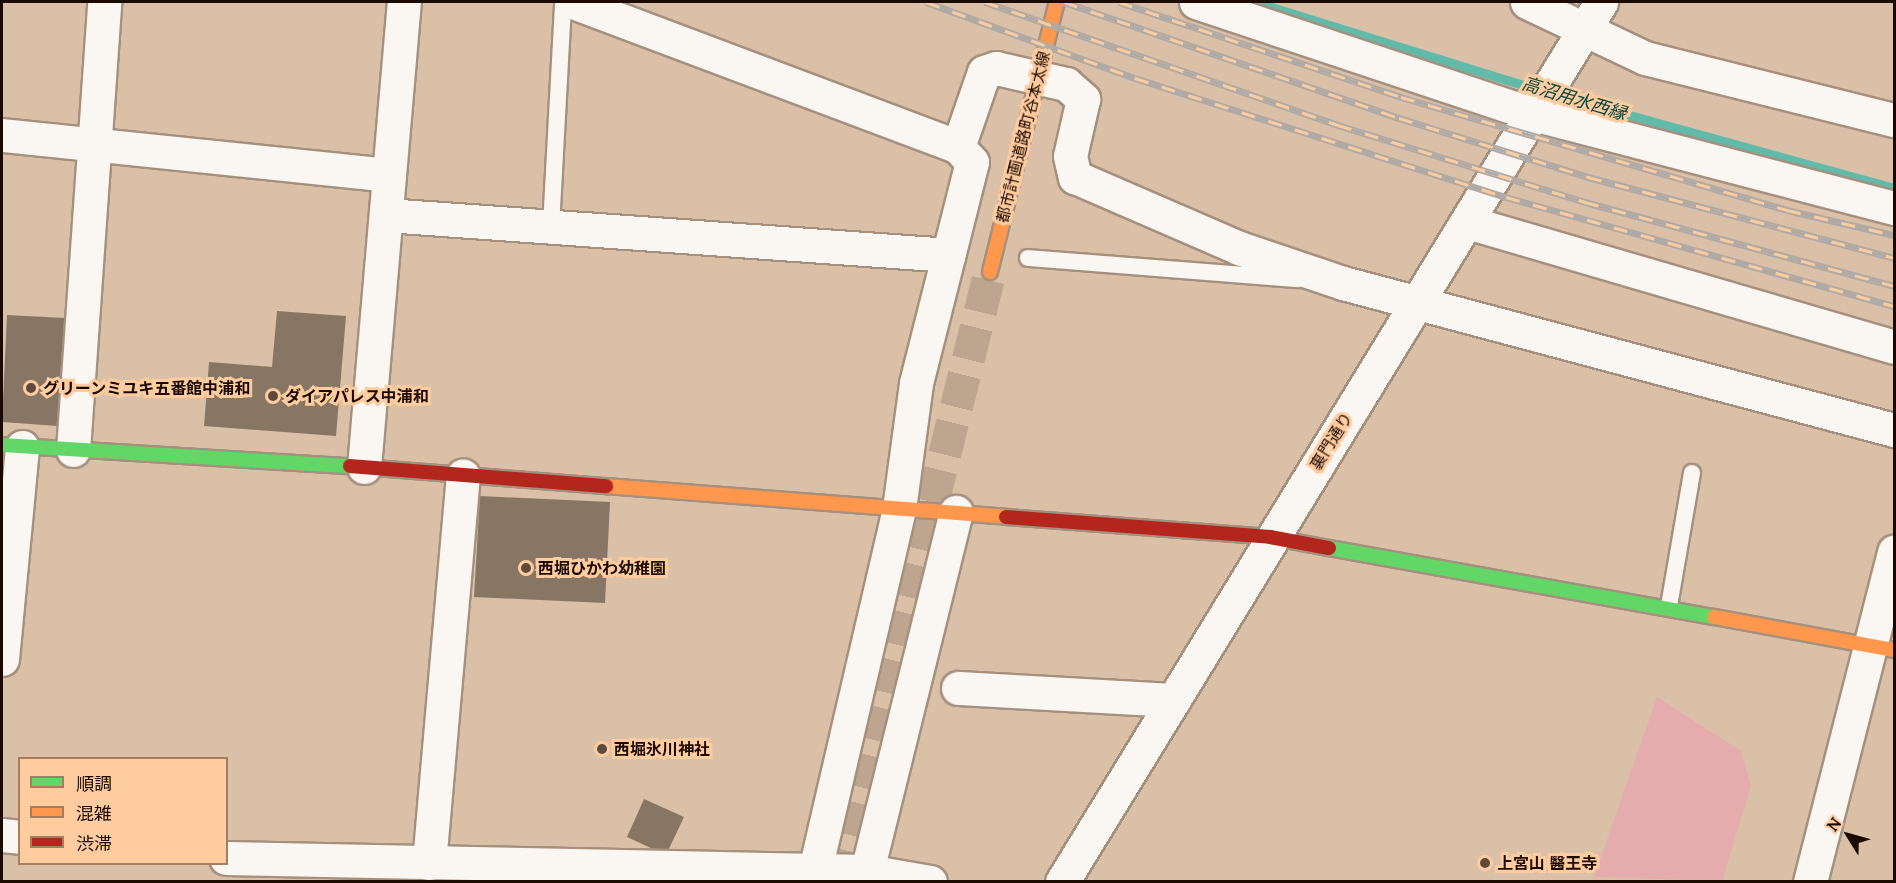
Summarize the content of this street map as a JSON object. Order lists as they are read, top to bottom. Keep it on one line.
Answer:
{"streets":{"street":["都市計画道路町谷本太線","裏門通り"]},"water":["高沼用水西縁"],"places":["グリーンミユキ五番館中浦和","ダイアパレス中浦和","西堀ひかわ幼稚園","西堀氷川神社","上宮山 醫王寺"],"legend":["順調","混雑","渋滞"],"north":"top left"}
